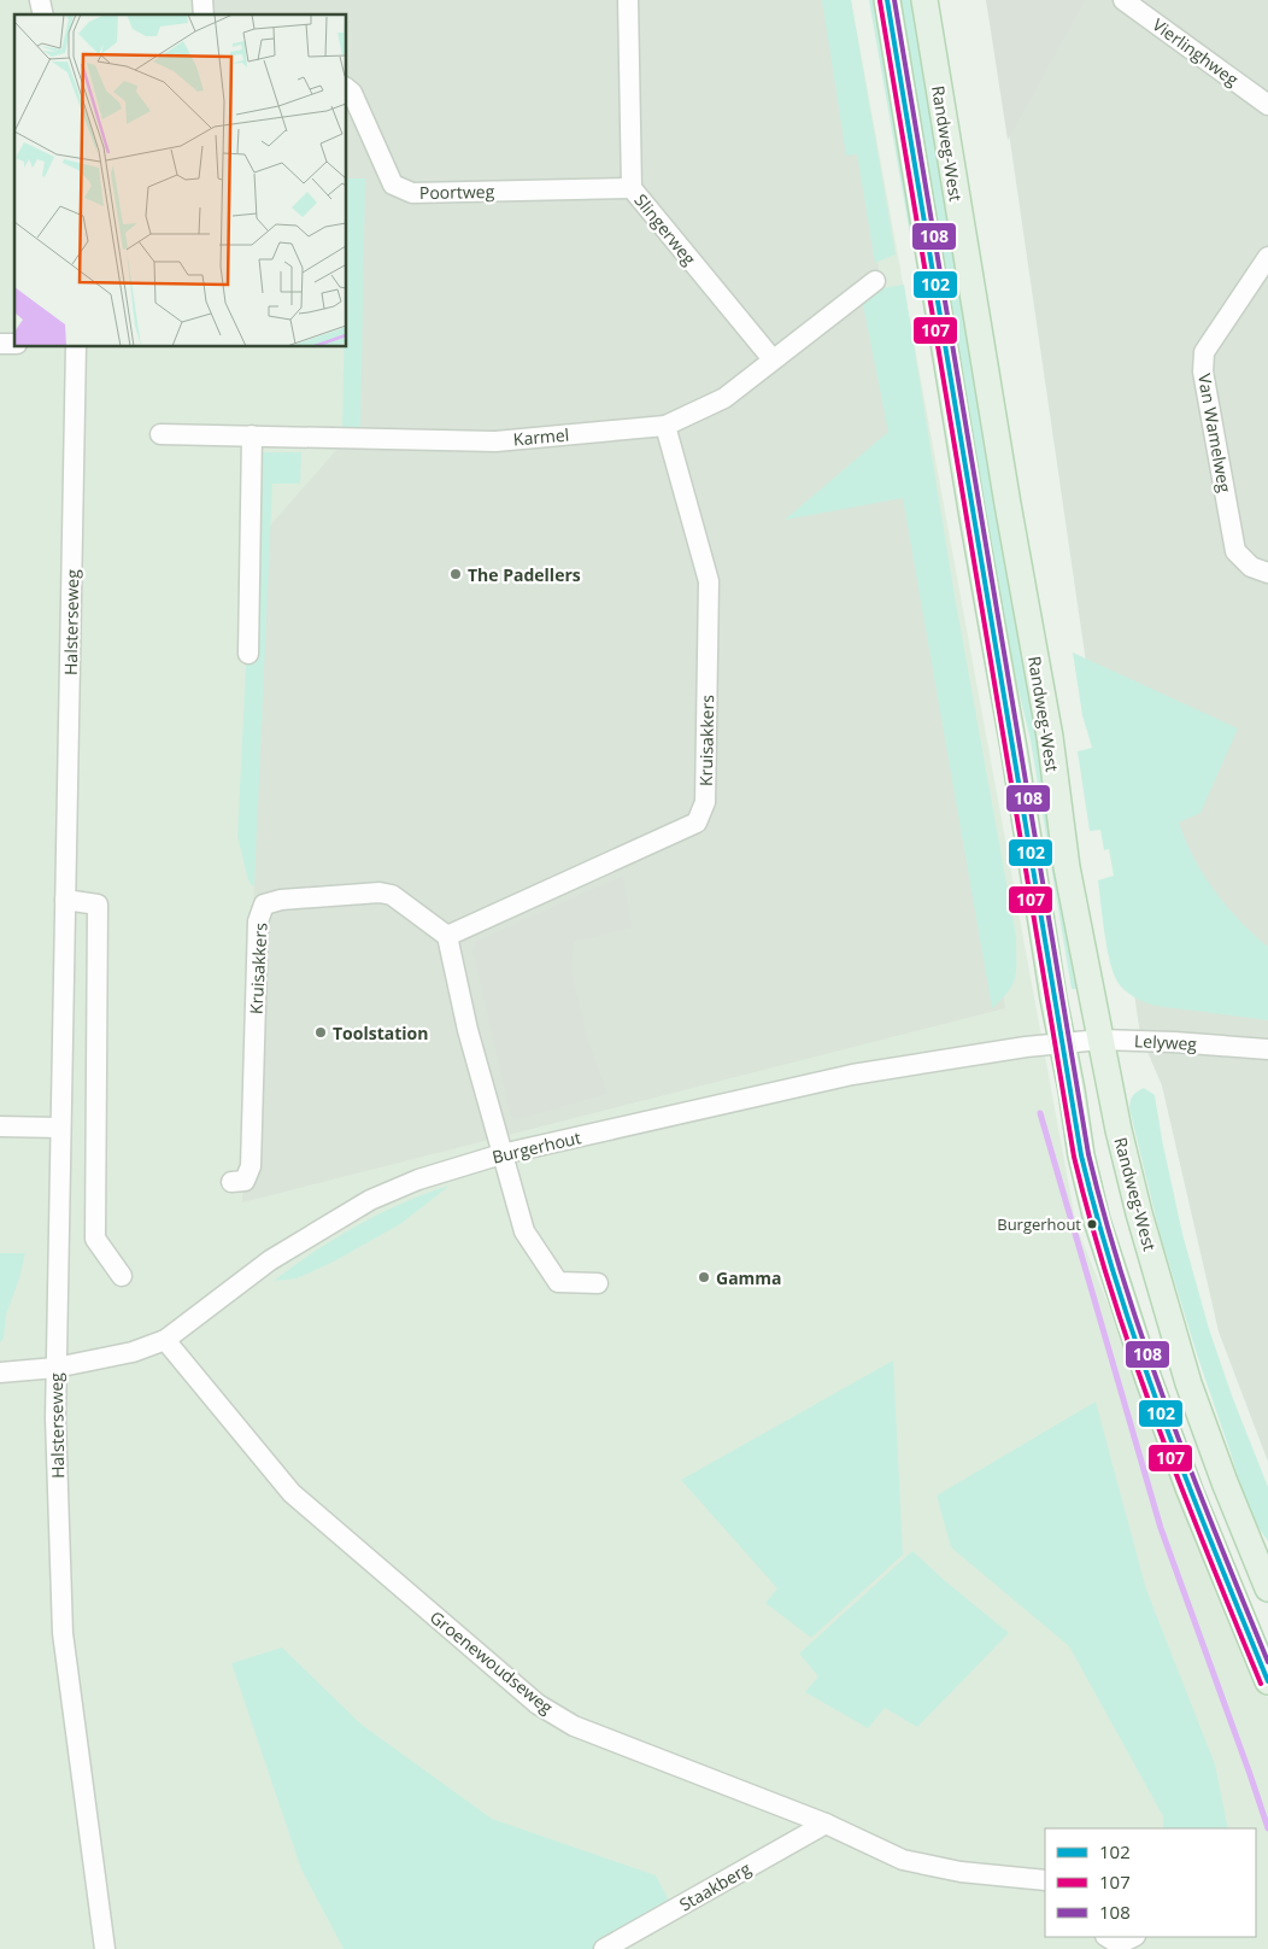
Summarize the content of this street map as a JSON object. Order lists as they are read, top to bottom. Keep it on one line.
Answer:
{"streets":{"main road":["Randweg-West"],"street":["Vierlinghweg","Poortweg","Slingerweg","Van Wamelweg","Karmel","Halsterseweg","Kruisakkers","Lelyweg","Burgerhout","Groenewoudseweg","Staakberg"]},"crossings":[["Randweg-West","Lelyweg"],["Randweg-West","Burgerhout"],["Poortweg","Slingerweg"],["Slingerweg","Karmel"],["Karmel","Kruisakkers"],["Halsterseweg","Burgerhout"],["Lelyweg","Burgerhout"],["Burgerhout","Groenewoudseweg"],["Groenewoudseweg","Staakberg"]],"places":["The Padellers","Toolstation","Burgerhout","Gamma"],"lines":["transit line 102","transit line 108","transit line 107"],"legend":["102","107","108"]}
